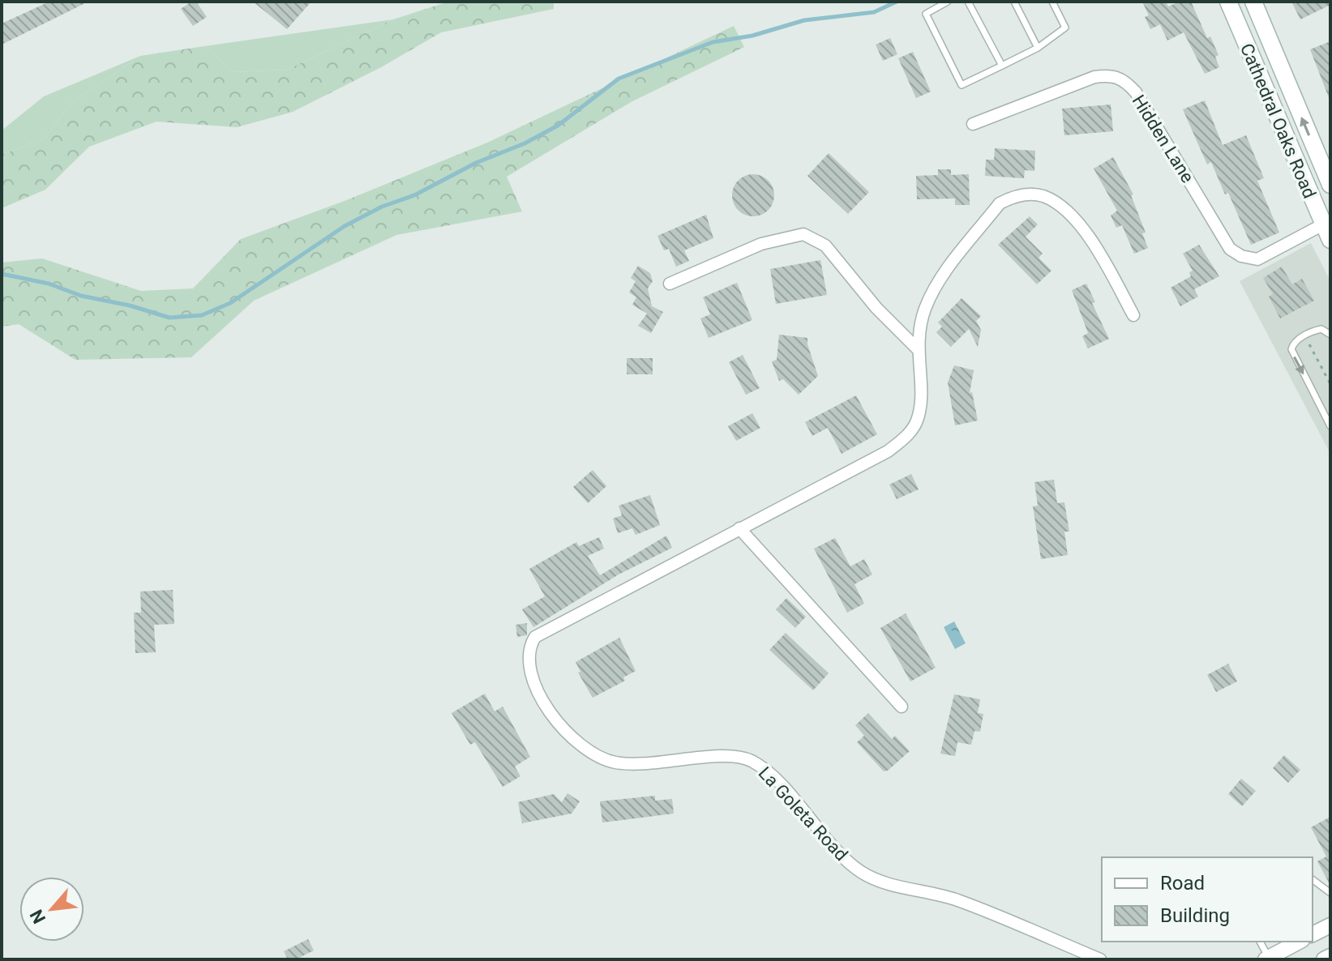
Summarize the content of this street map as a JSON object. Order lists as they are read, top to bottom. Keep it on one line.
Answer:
{"streets":{"main road":["Cathedral Oaks Road"],"street":["Hidden Lane","La Goleta Road"]},"crossings":[["Cathedral Oaks Road","Hidden Lane"]],"legend":["Road","Building"],"north":"bottom left"}
